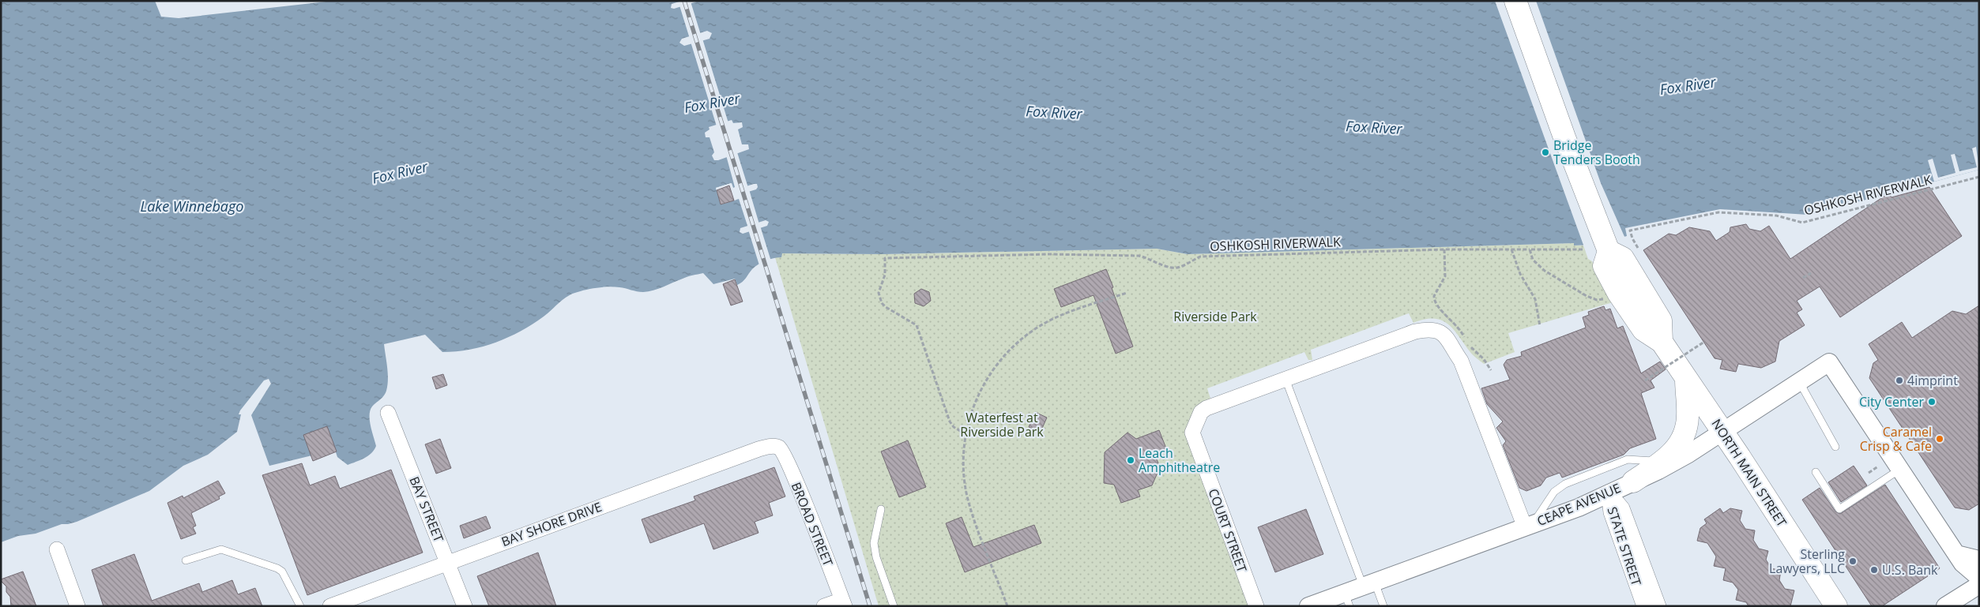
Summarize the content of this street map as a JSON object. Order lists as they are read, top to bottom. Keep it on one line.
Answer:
{"streets":{"main road":["NORTH MAIN STREET"],"street":["CEAPE AVENUE","BAY STREET","BAY SHORE DRIVE","BROAD STREET","COURT STREET","STATE STREET"],"path":["OSHKOSH RIVERWALK"]},"crossings":[["CEAPE AVENUE","STATE STREET"],["BAY STREET","BAY SHORE DRIVE"],["BAY SHORE DRIVE","BROAD STREET"]],"water":["Fox River","Lake Winnebago"],"parks":["Riverside Park","Waterfest at Riverside Park"],"places":["Bridge Tenders Booth","4imprint","City Center","Caramel Crisp & Cafe","Leach Amphitheatre","Sterling Lawyers, LLC","U.S. Bank"]}
